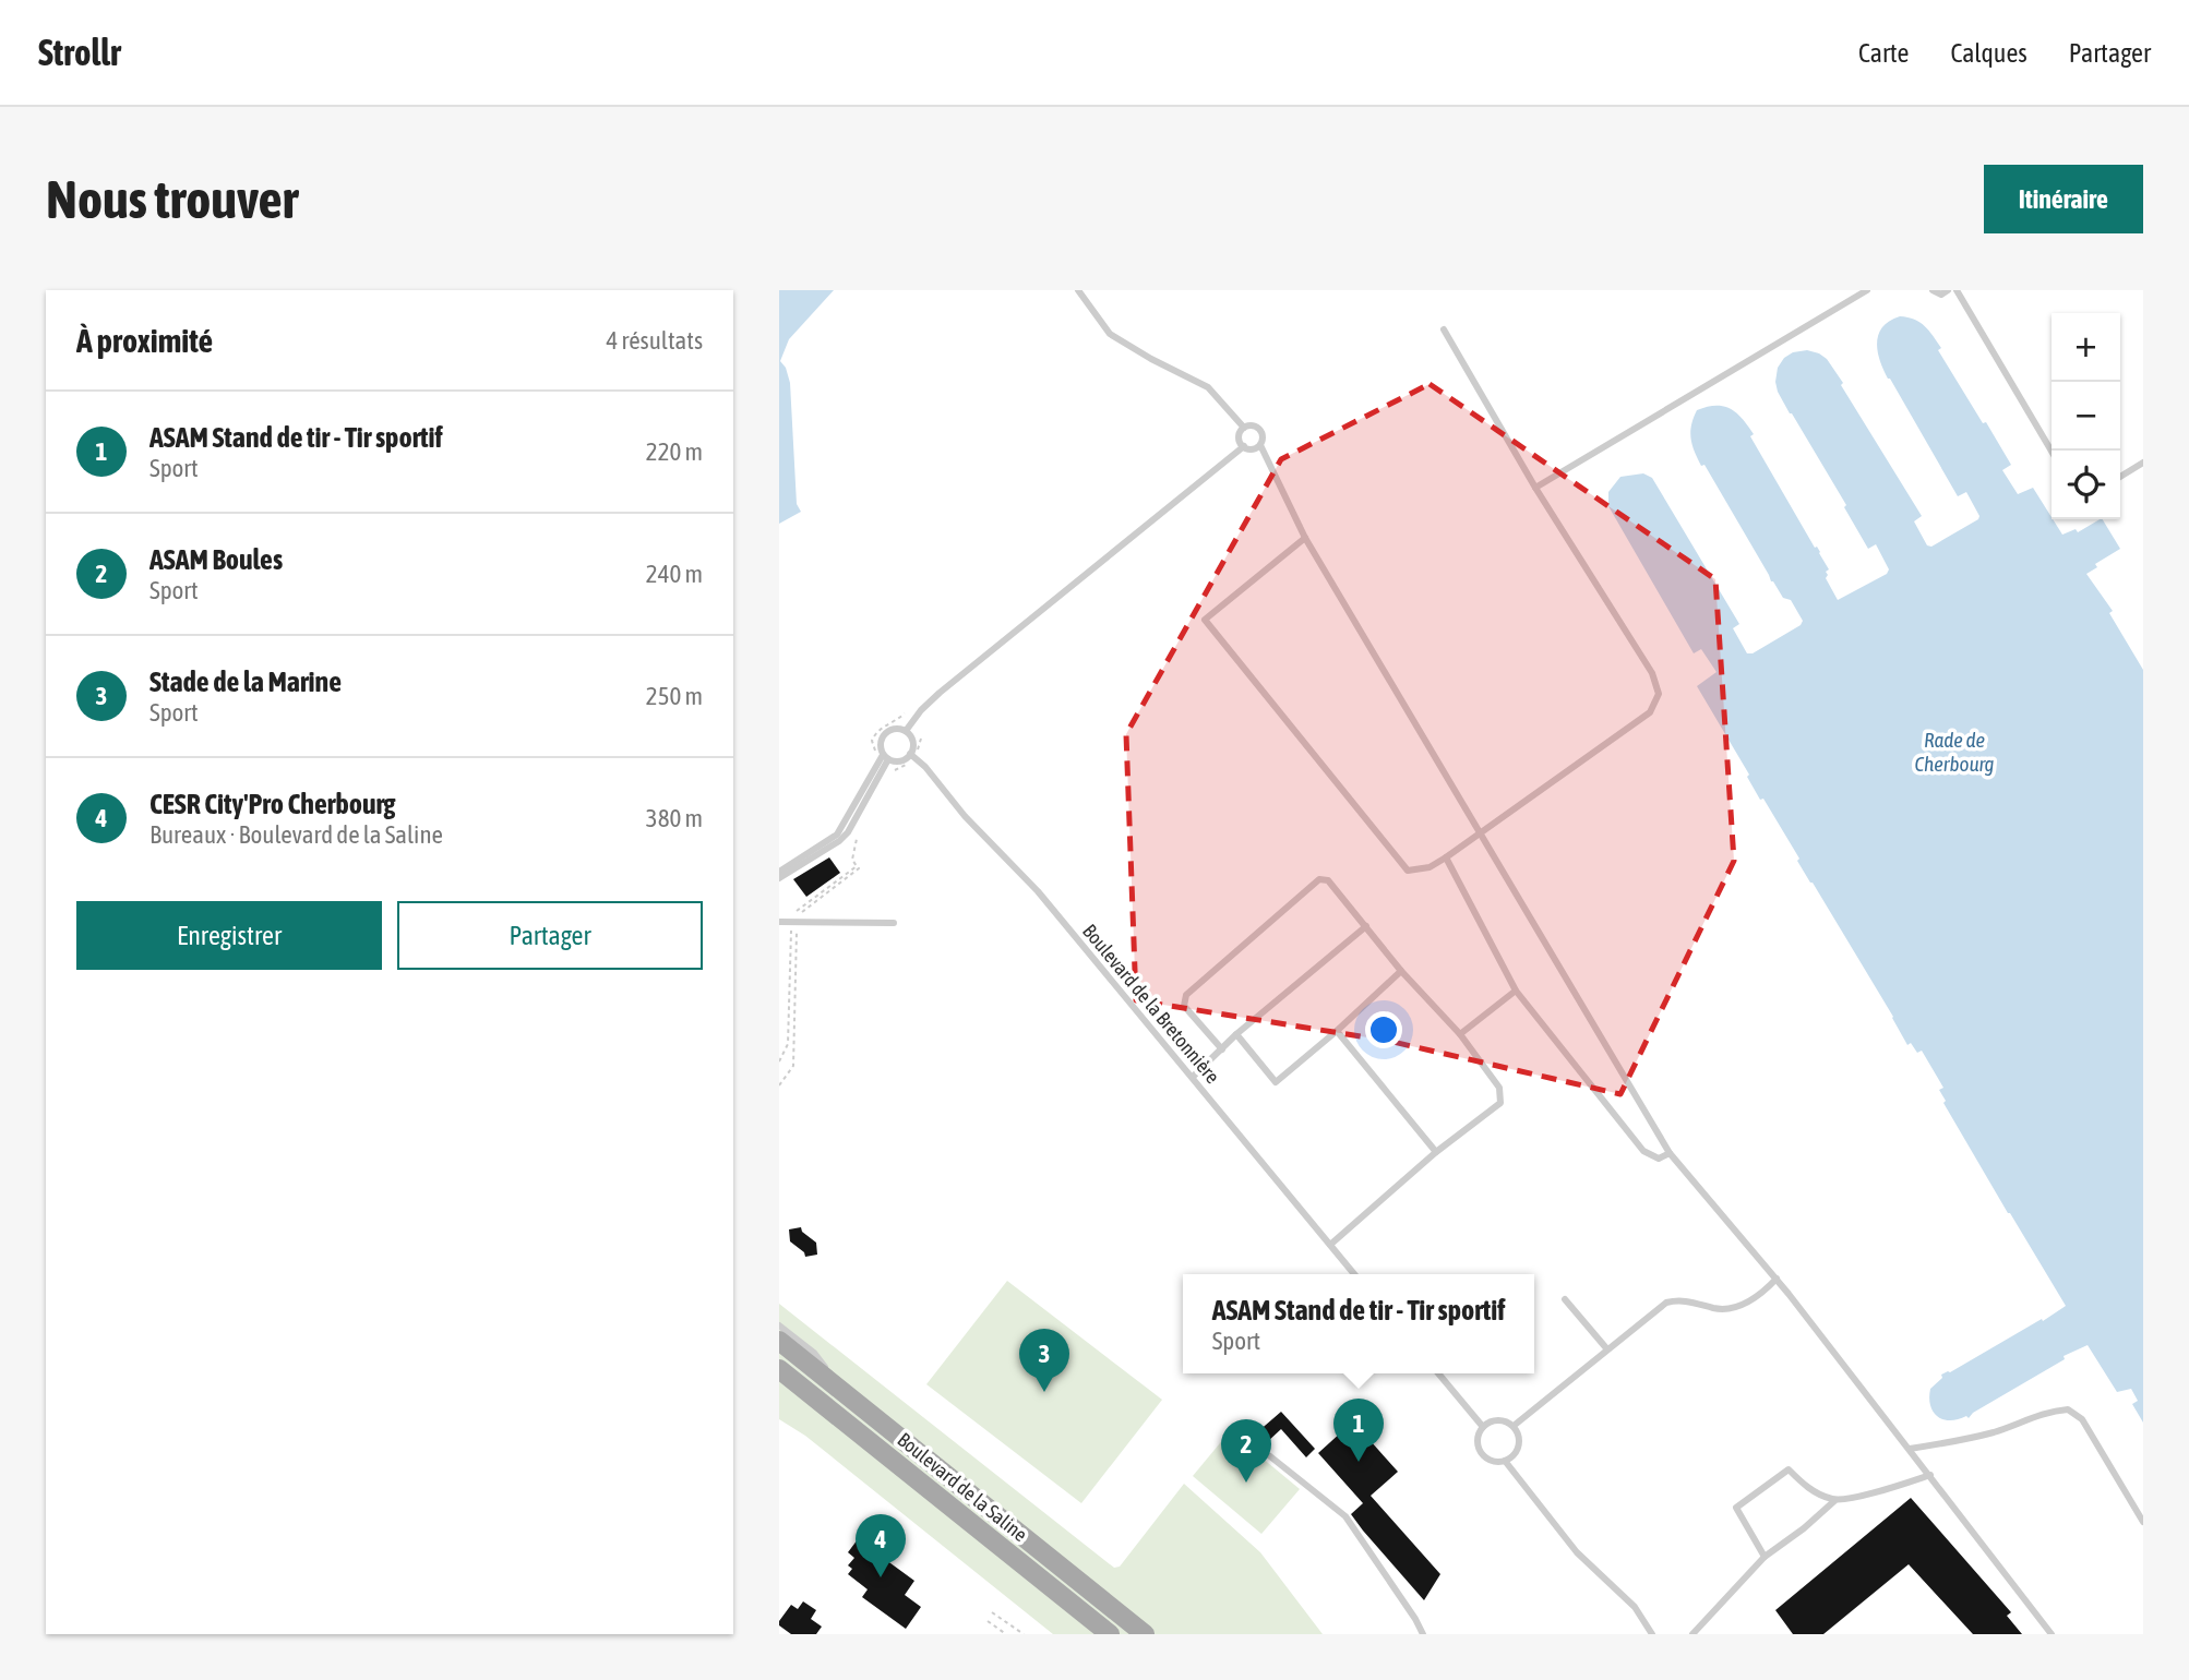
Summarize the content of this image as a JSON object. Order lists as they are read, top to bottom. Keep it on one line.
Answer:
{"streets":{"main road":["Boulevard de la Saline"],"lane":["Boulevard de la Bretonnière"]},"water":["Rade de Cherbourg"],"page":{"header":"Strollr","nav":["Carte","Calques","Partager"],"buttons":["Itinéraire",["Enregistrer","Partager"]],"title":"Nous trouver","heading":["À proximité","4 résultats"],"map_buttons":["+","−"],"list":[{"mark":"1","name":"ASAM Stand de tir - Tir sportif","note":"Sport","value":"220 m"},{"mark":"2","name":"ASAM Boules","note":"Sport","value":"240 m"},{"mark":"3","name":"Stade de la Marine","note":"Sport","value":"250 m"},{"mark":"4","name":"CESR City'Pro Cherbourg","note":"Bureaux · Boulevard de la Saline","value":"380 m"}],"popup":["ASAM Stand de tir - Tir sportif","Sport"],"pins":["3","1","2","4"]}}
